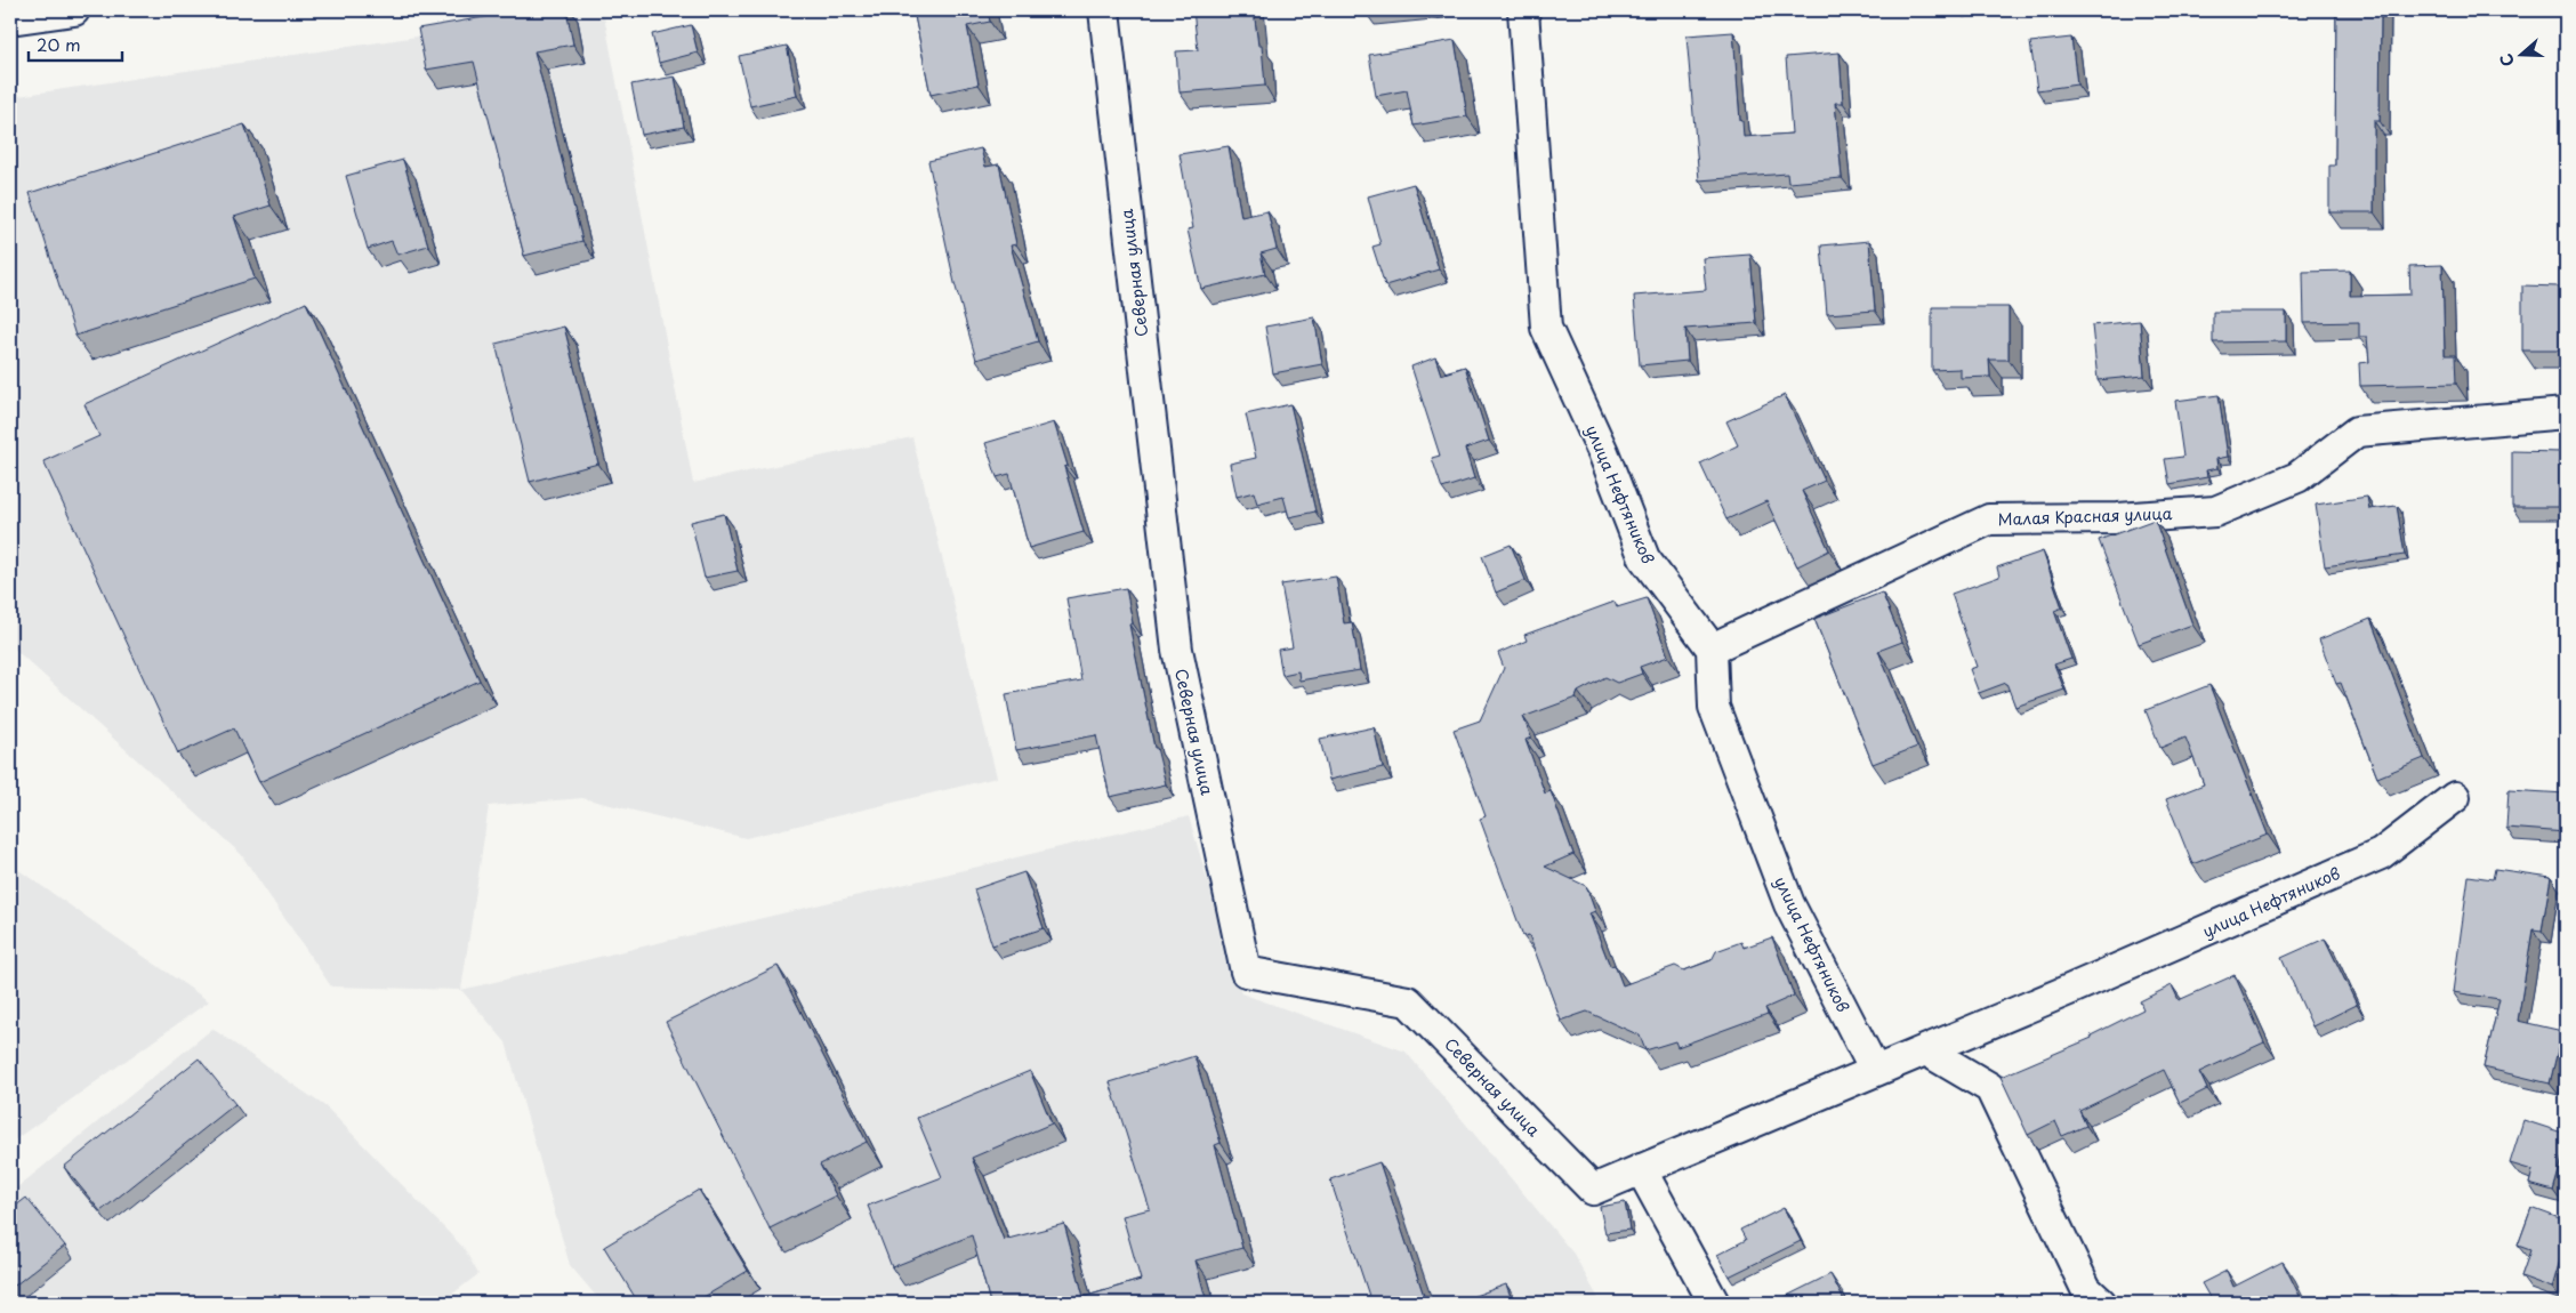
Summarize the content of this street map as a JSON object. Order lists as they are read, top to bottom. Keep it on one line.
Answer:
{"streets":{"street":["Северная улица","улица Нефтяников","Малая Красная улица"]},"crossings":[["Северная улица","улица Нефтяников"],["улица Нефтяников","Малая Красная улица"]],"scale_bar":"20 m","north":"left"}
